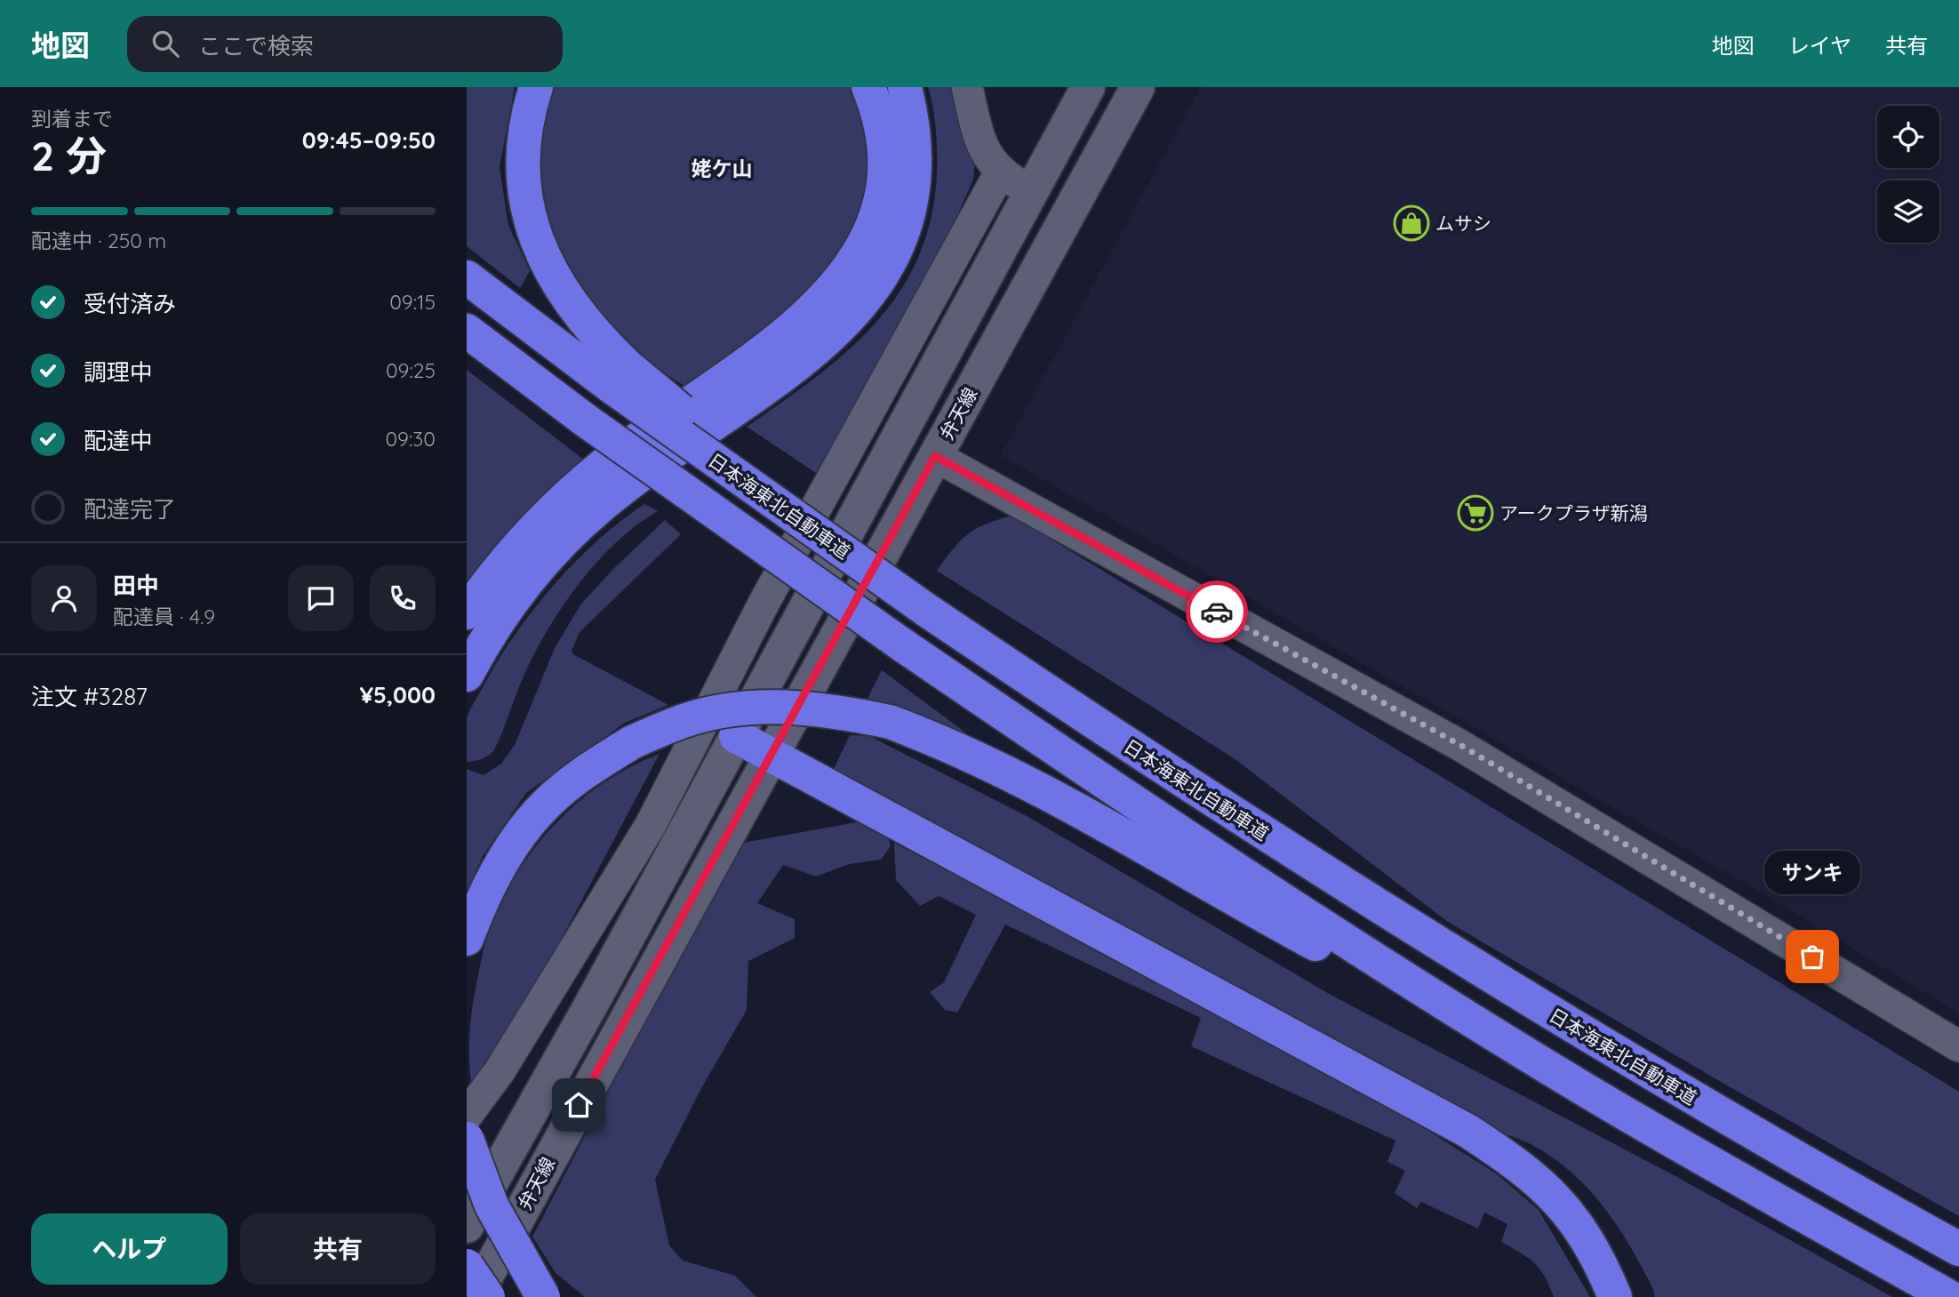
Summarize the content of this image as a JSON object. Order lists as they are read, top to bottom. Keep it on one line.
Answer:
{"streets":{"highway":["日本海東北自動車道"],"street":["弁天線"]},"districts":["姥ケ山"],"places":{"shop":["ムサシ"],"supermarket":["アークプラザ新潟"],"other":["サンキ"]},"page":{"header":"地図","search":"ここで検索","nav":["地図","レイヤ","共有"],"heading":["2 分","到着まで","09:45–09:50"],"panel":["田中","配達員 · 4.9","注文 #3287","¥5,000"],"bar":"配達中 · 250 m","list":[["受付済み","09:15"],["調理中","09:25"],["配達中","09:30"],"配達完了"],"bubble":"サンキ","buttons":["ヘルプ","共有"]}}
